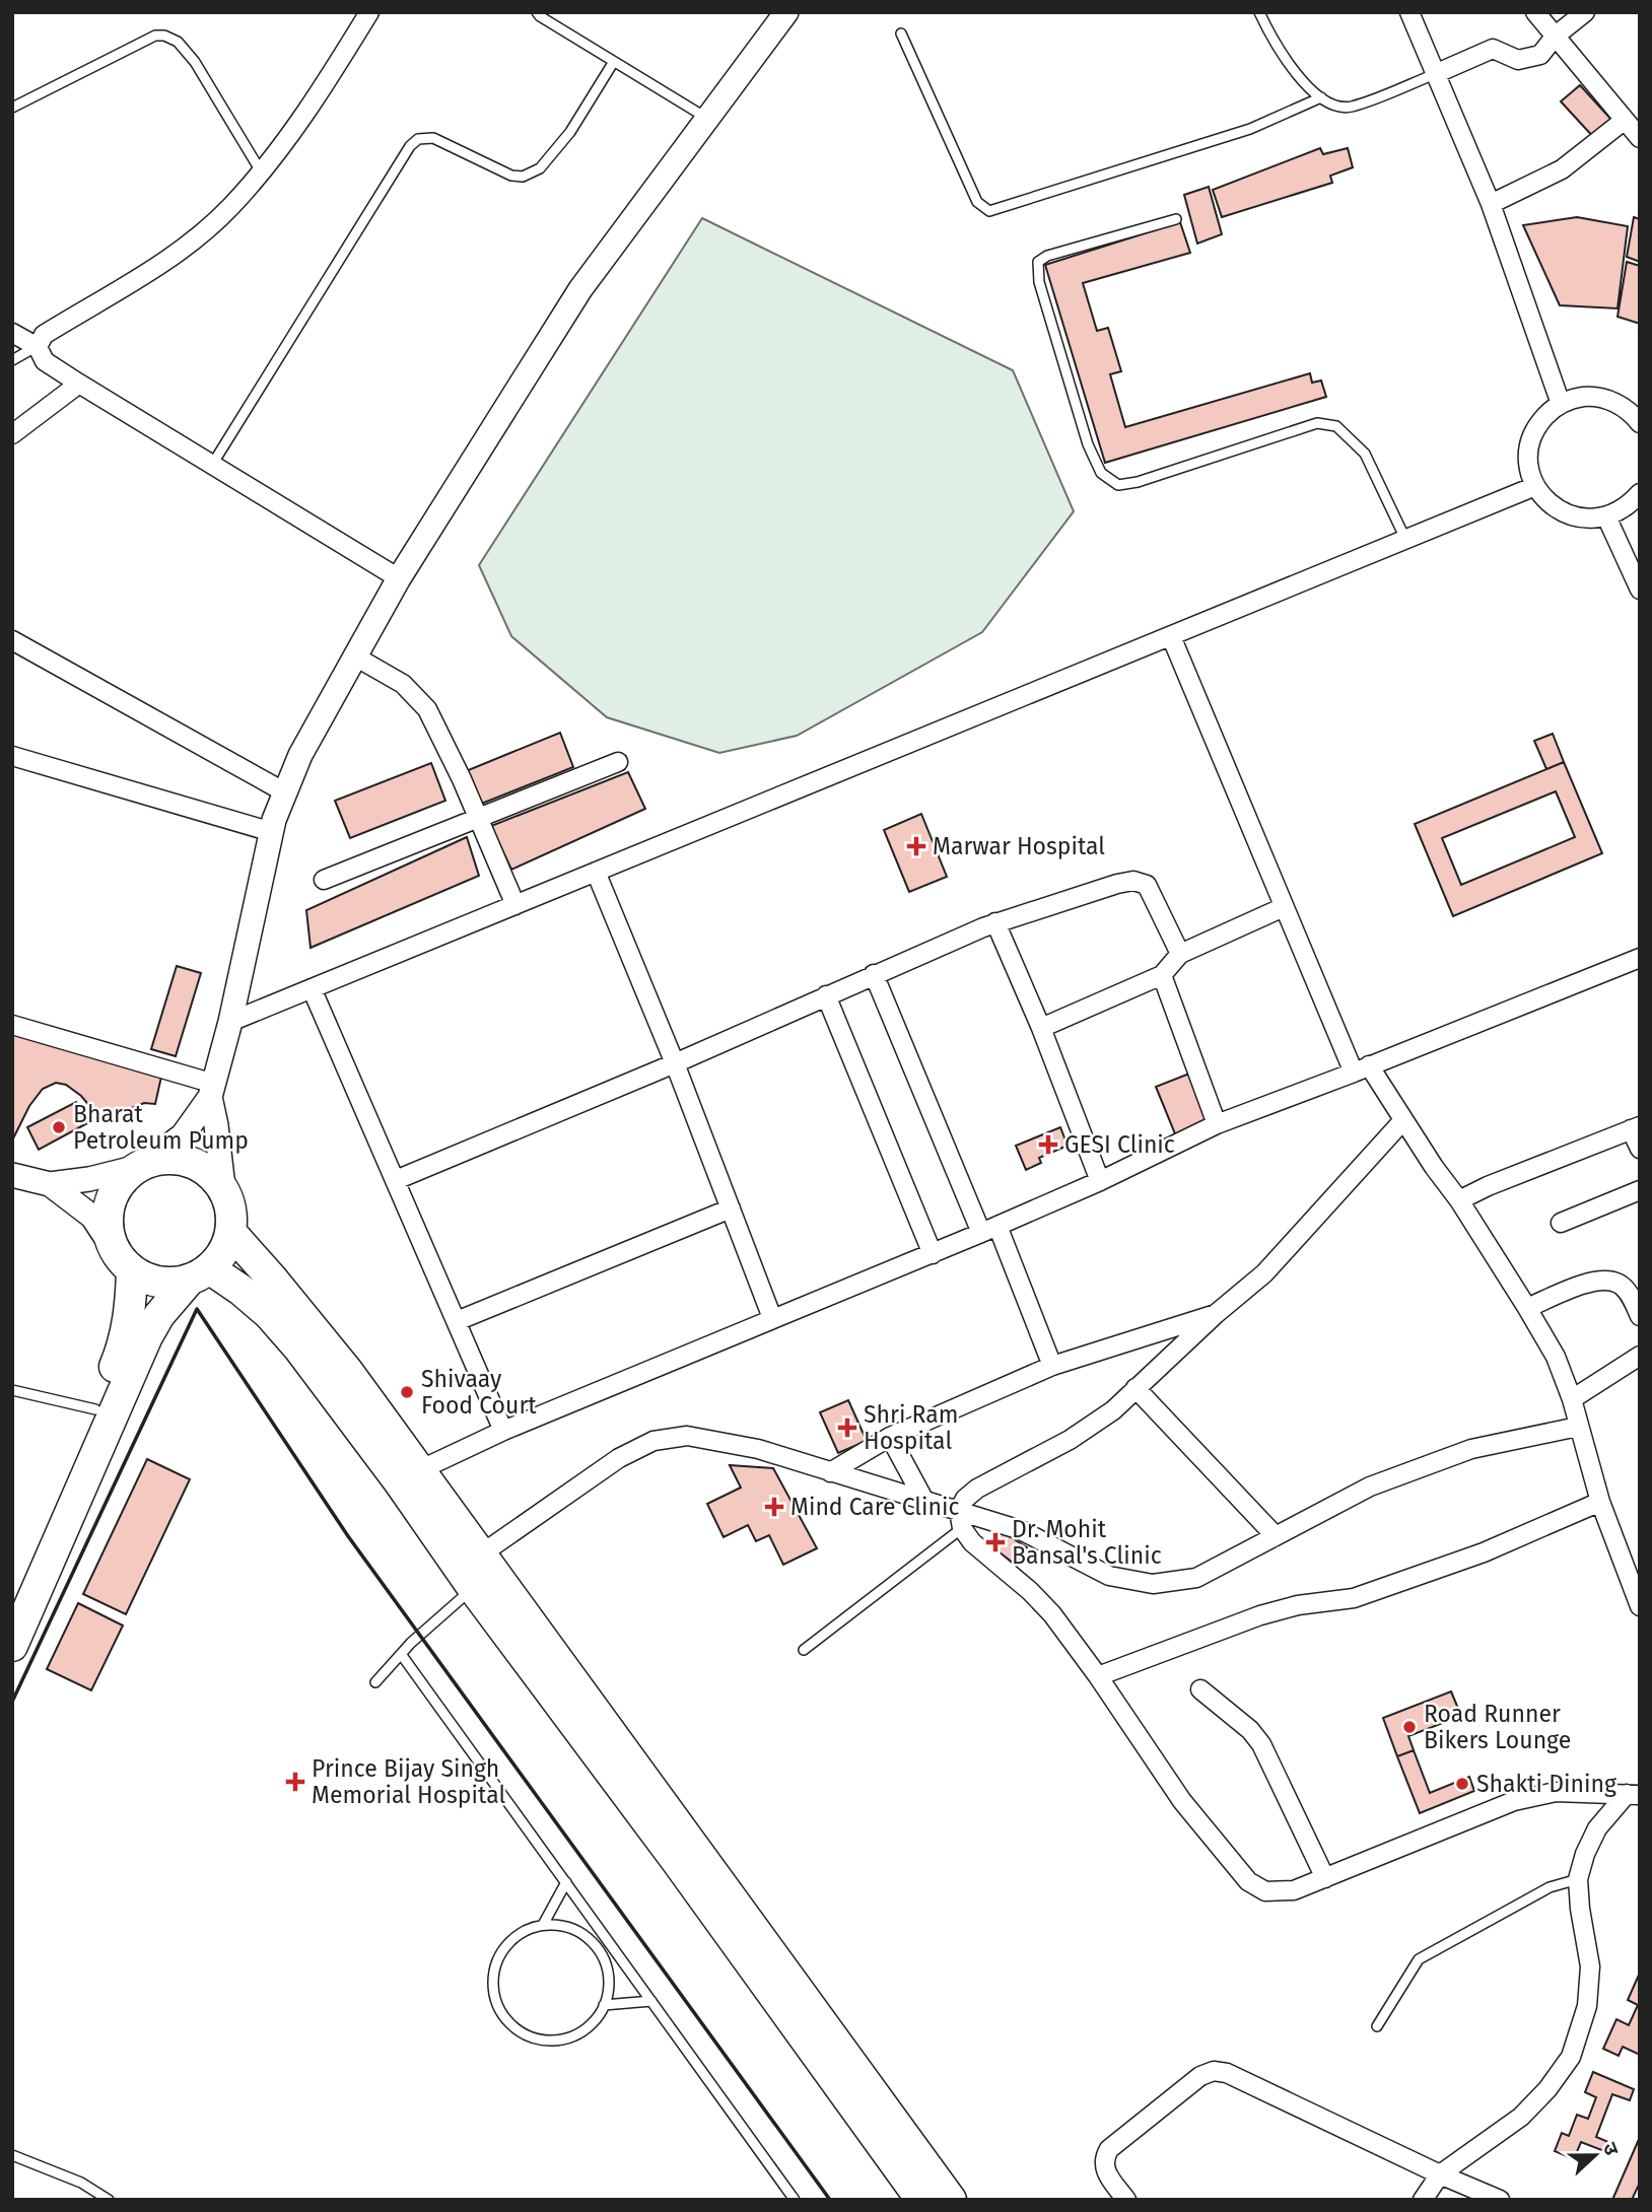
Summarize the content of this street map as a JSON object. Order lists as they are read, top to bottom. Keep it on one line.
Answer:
{"places":{"health":["Marwar Hospital","GESI Clinic","Shri Ram Hospital","Mind Care Clinic","Dr. Mohit Bansal's Clinic","Prince Bijay Singh Memorial Hospital"],"other":["Bharat Petroleum Pump","Shivaay Food Court","Road Runner Bikers Lounge","Shakti Dining"]},"north":"right"}
